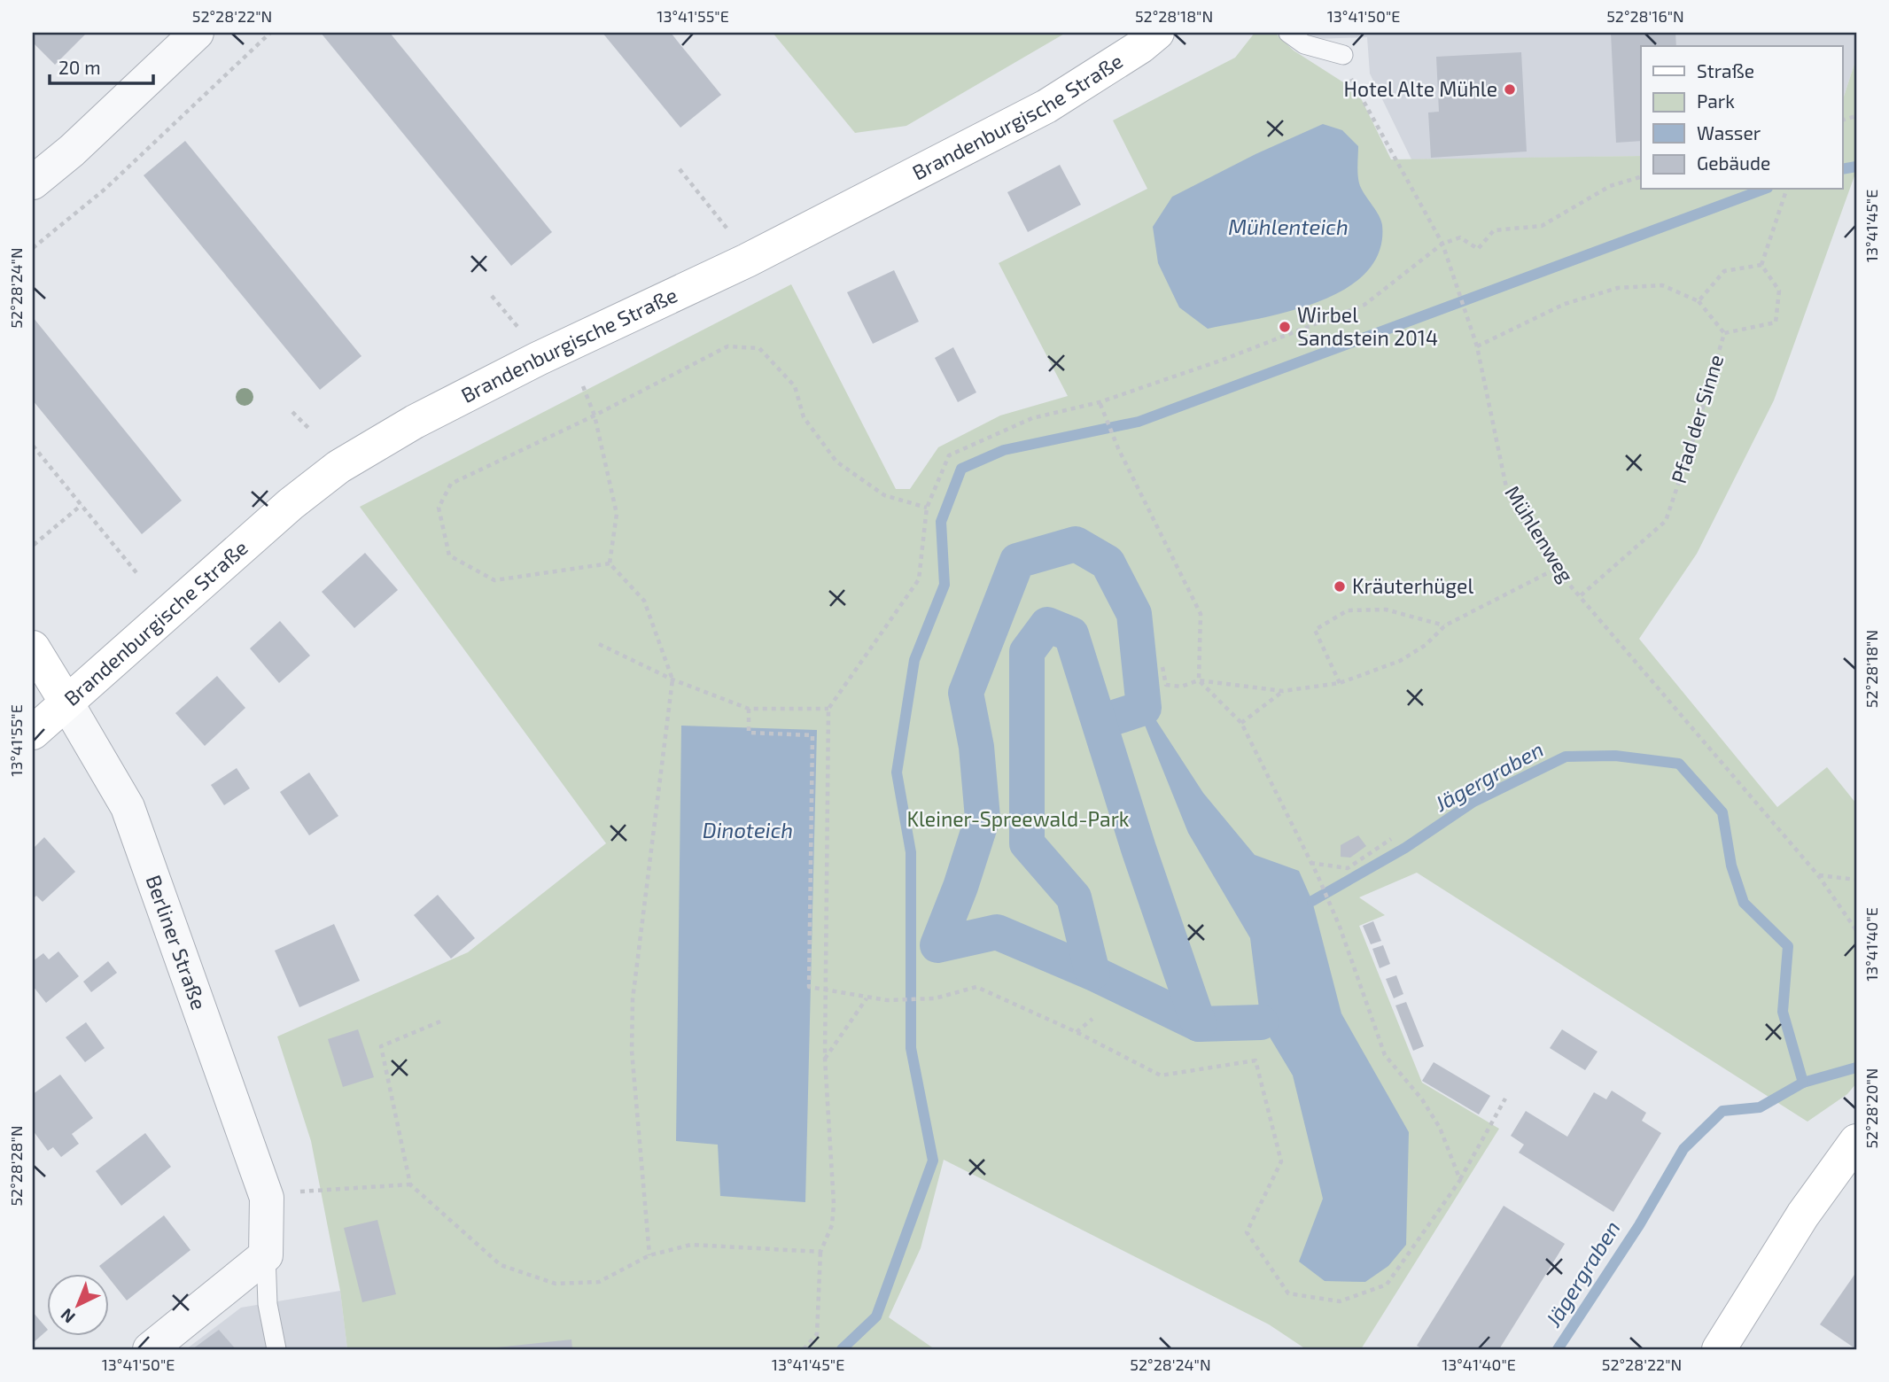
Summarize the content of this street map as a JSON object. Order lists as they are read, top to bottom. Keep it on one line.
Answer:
{"streets":{"street":["Brandenburgische Straße","Berliner Straße"],"path":["Pfad der Sinne","Mühlenweg"]},"crossings":[["Brandenburgische Straße","Berliner Straße"],["Pfad der Sinne","Mühlenweg"]],"water":["Mühlenteich","Jägergraben","Dinoteich"],"parks":["Kleiner-Spreewald-Park"],"places":["Hotel Alte Mühle","Wirbel Sandstein 2014","Kräuterhügel"],"legend":["Straße","Park","Wasser","Gebäude"],"scale_bar":"20 m","north":"bottom left","coordinates":["52°28'22\"N","13°41'55\"E","52°28'18\"N","13°41'50\"E","52°28'16\"N","13°41'45\"E","52°28'24\"N","13°41'40\"E","52°28'20\"N","52°28'28\"N"]}
